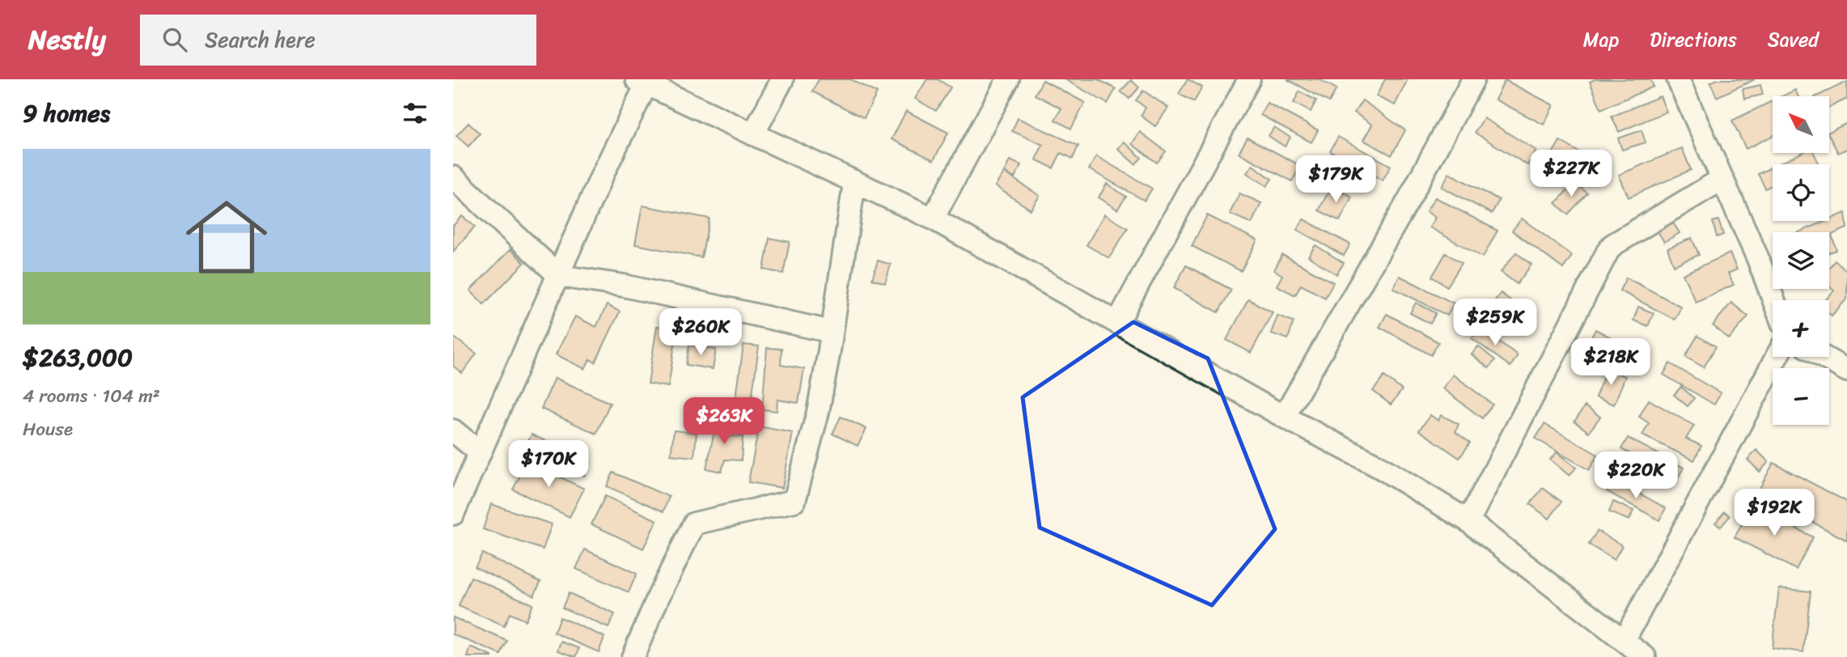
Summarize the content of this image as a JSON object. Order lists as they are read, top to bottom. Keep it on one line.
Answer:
{"north":"top left","page":{"header":"Nestly","search":"Search here","nav":["Map","Directions","Saved"],"heading":"9 homes","map_buttons":["+","−"],"list":[{"name":"$263,000","note":"4 rooms · 104 m² · House"}],"price":["$227K","$179K","$259K","$260K","$218K","$263K","$170K","$220K","$192K"]}}
